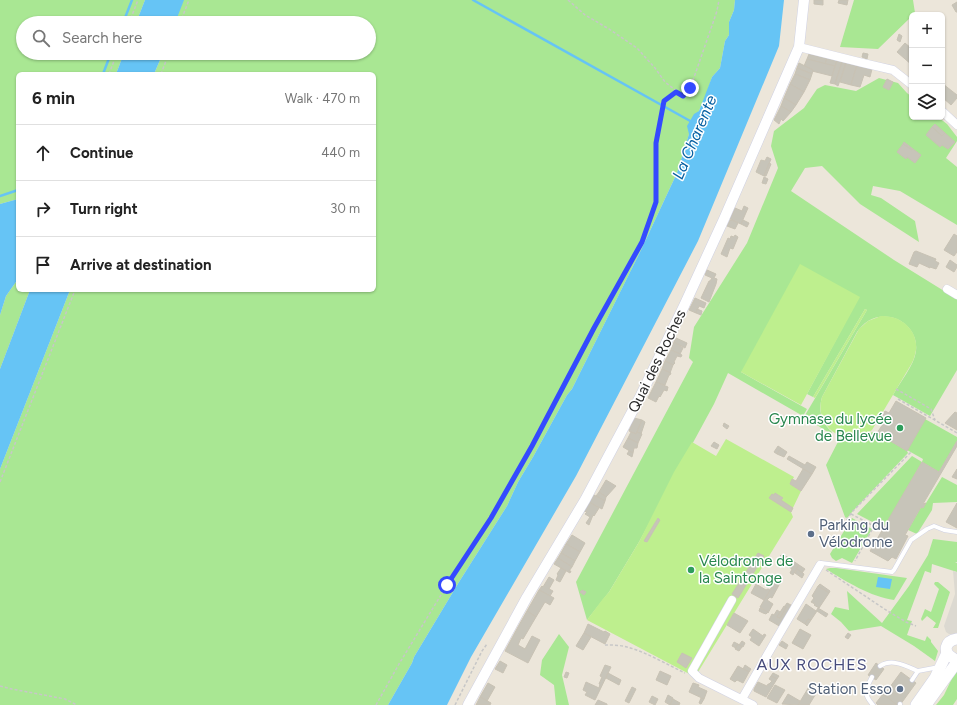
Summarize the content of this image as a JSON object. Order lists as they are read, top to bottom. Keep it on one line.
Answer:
{"streets":{"street":["Quai des Roches"]},"districts":["AUX ROCHES"],"water":["La Charente"],"places":["Gymnase du lycée de Bellevue","Parking du Vélodrome","Vélodrome de la Saintonge","Station Esso"],"page":{"map_buttons":["+","−"],"search":"Search here","heading":["6 min","Walk · 470 m"],"list":[["Continue","440 m"],["Turn right","30 m"],"Arrive at destination"]}}
